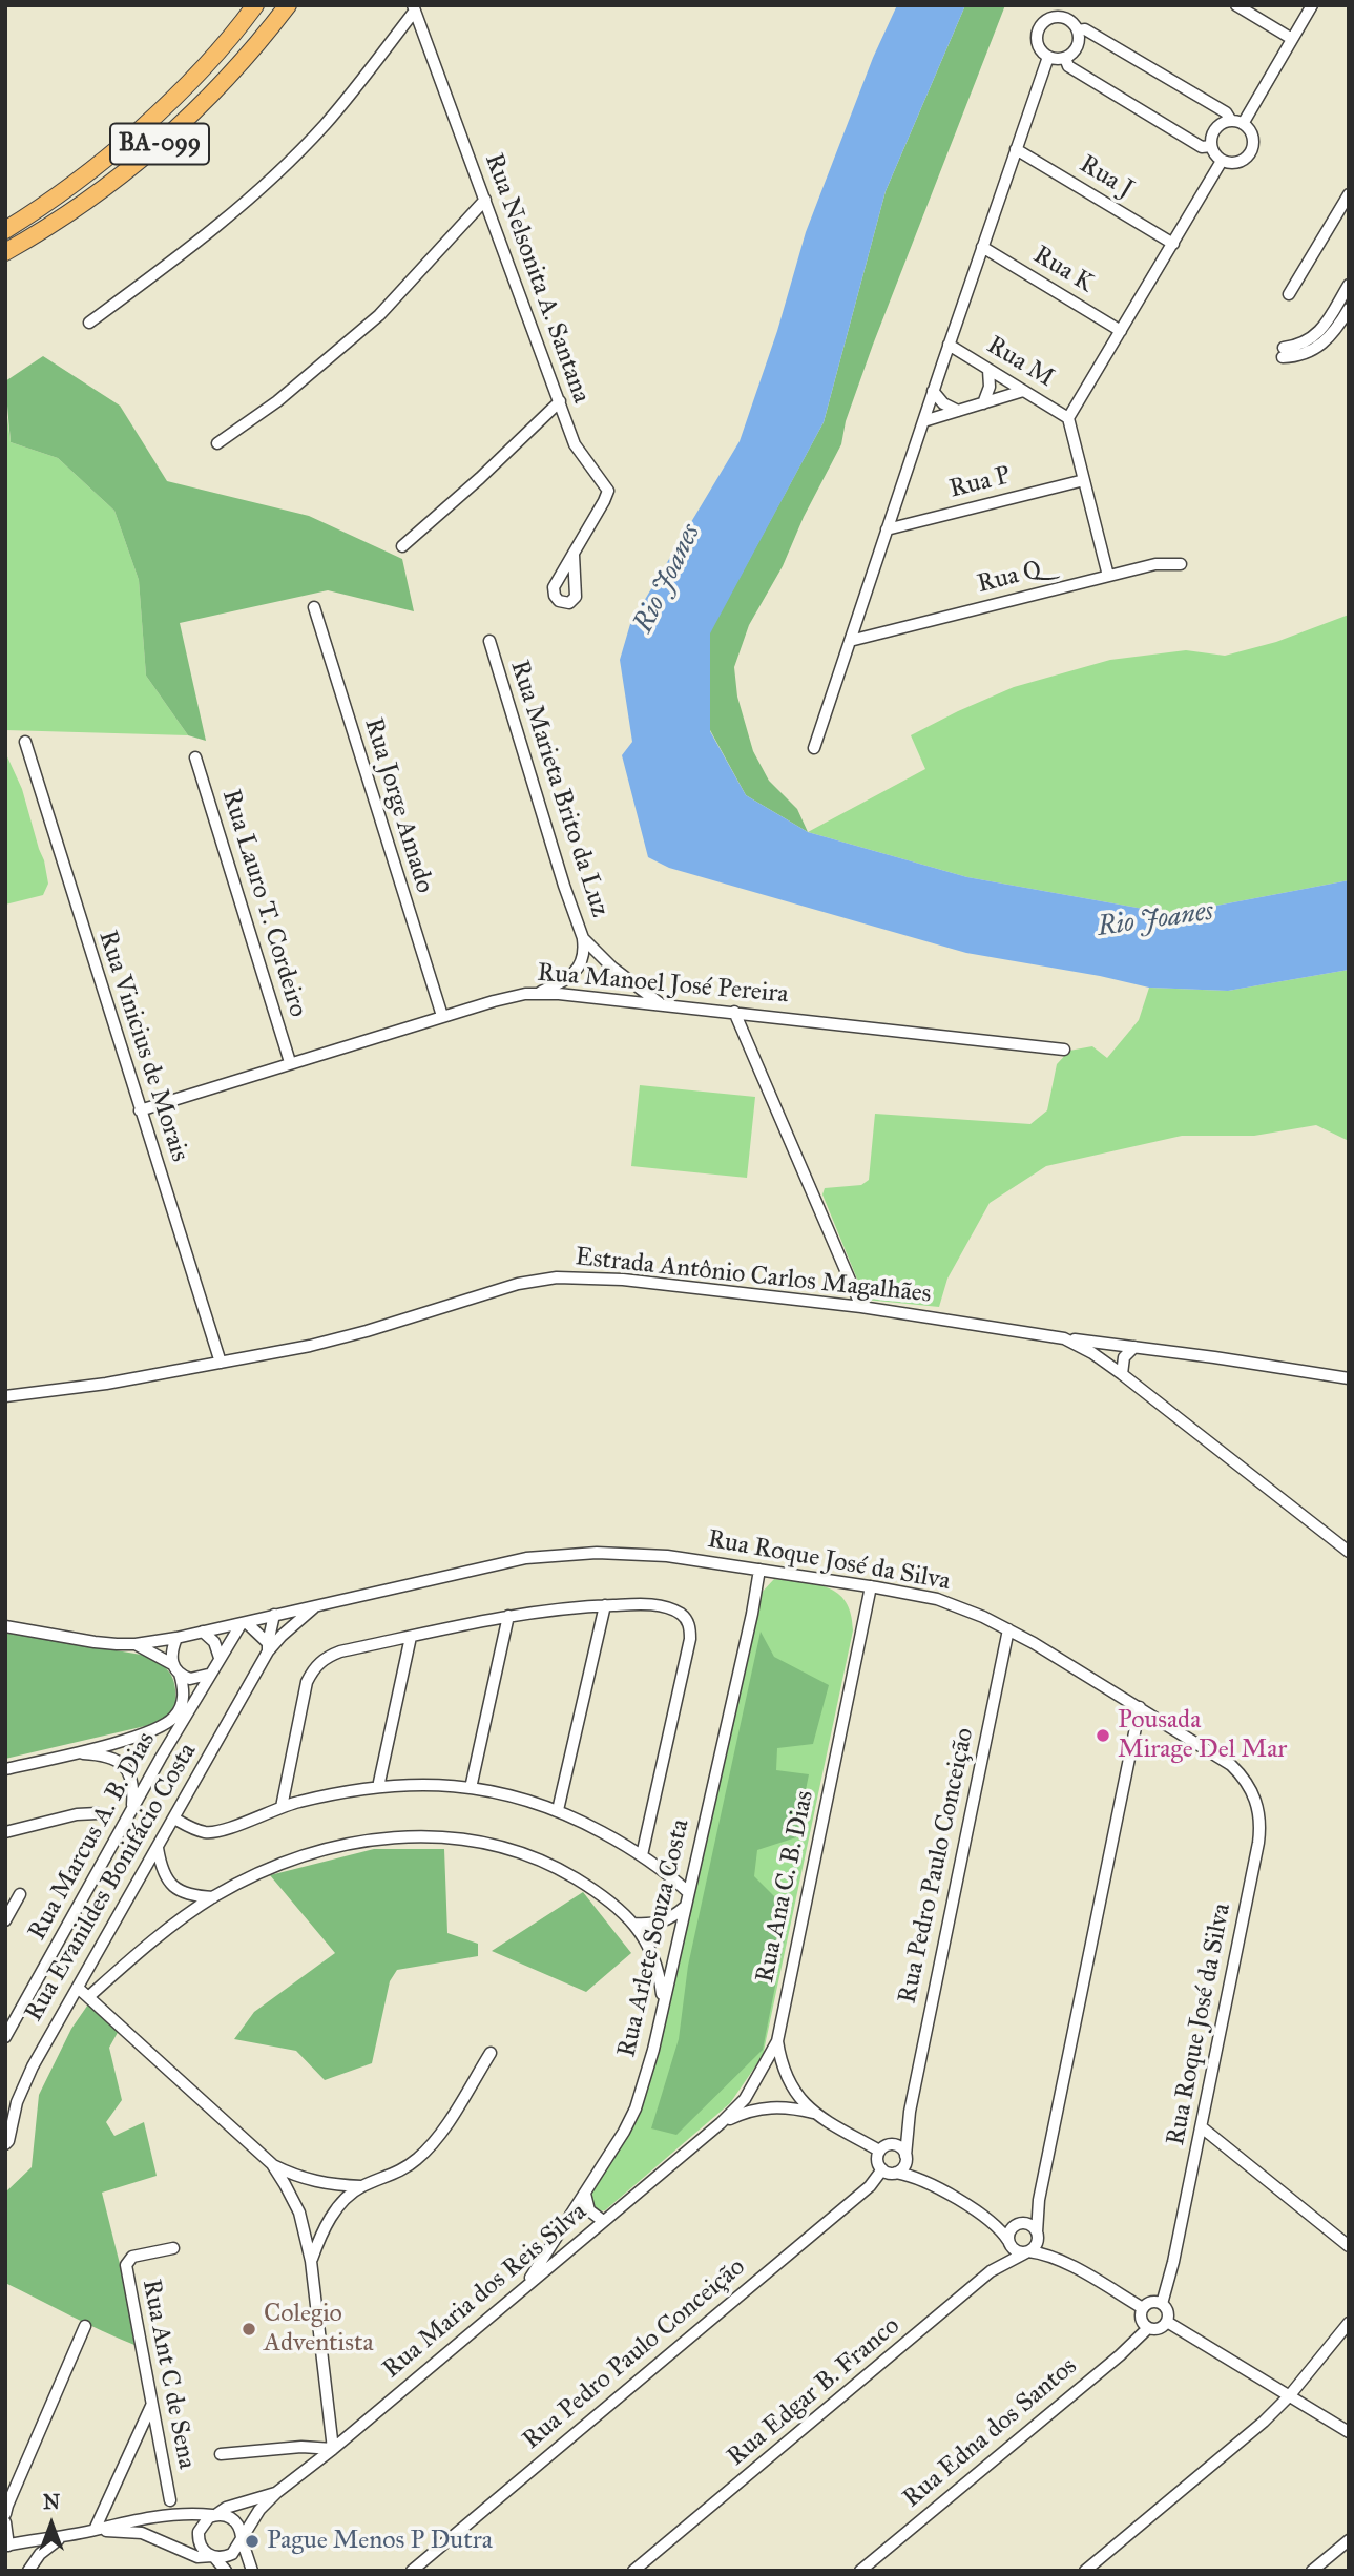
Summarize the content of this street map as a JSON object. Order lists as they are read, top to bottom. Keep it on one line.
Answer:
{"streets":{"highway":["BA-099"],"street":["Rua J","Rua K","Rua Nelsonita A. Santana","Rua M","Rua P","Rua Q","Rua Marieta Brito da Luz","Rua Jorge Amado","Rua Lauro T. Cordeiro","Rua Manoel José Pereira","Rua Vinicius de Morais","Estrada Antônio Carlos Magalhães","Rua Roque José da Silva","Rua Marcus A. B. Dias","Rua Pedro Paulo Conceição","Rua Evanildes Bonifácio Costa","Rua Ana C. B. Dias","Rua Arlete Souza Costa","Rua Maria dos Reis Silva","Rua Ant C de Sena","Rua Edgar B. Franco","Rua Edna dos Santos"]},"crossings":[["Rua Marieta Brito da Luz","Rua Manoel José Pereira"],["Rua Jorge Amado","Rua Manoel José Pereira"],["Rua Lauro T. Cordeiro","Rua Manoel José Pereira"],["Rua Manoel José Pereira","Rua Vinicius de Morais"],["Rua Vinicius de Morais","Estrada Antônio Carlos Magalhães"],["Rua Roque José da Silva","Rua Marcus A. B. Dias"],["Rua Roque José da Silva","Rua Pedro Paulo Conceição"],["Rua Roque José da Silva","Rua Ana C. B. Dias"],["Rua Roque José da Silva","Rua Arlete Souza Costa"],["Rua Roque José da Silva","Rua Edna dos Santos"],["Rua Pedro Paulo Conceição","Rua Ana C. B. Dias"],["Rua Ana C. B. Dias","Rua Maria dos Reis Silva"],["Rua Arlete Souza Costa","Rua Maria dos Reis Silva"]],"water":["Rio Joanes"],"places":["Pousada Mirage Del Mar","Colegio Adventista","Pague Menos P Dutra"],"north":"top"}
